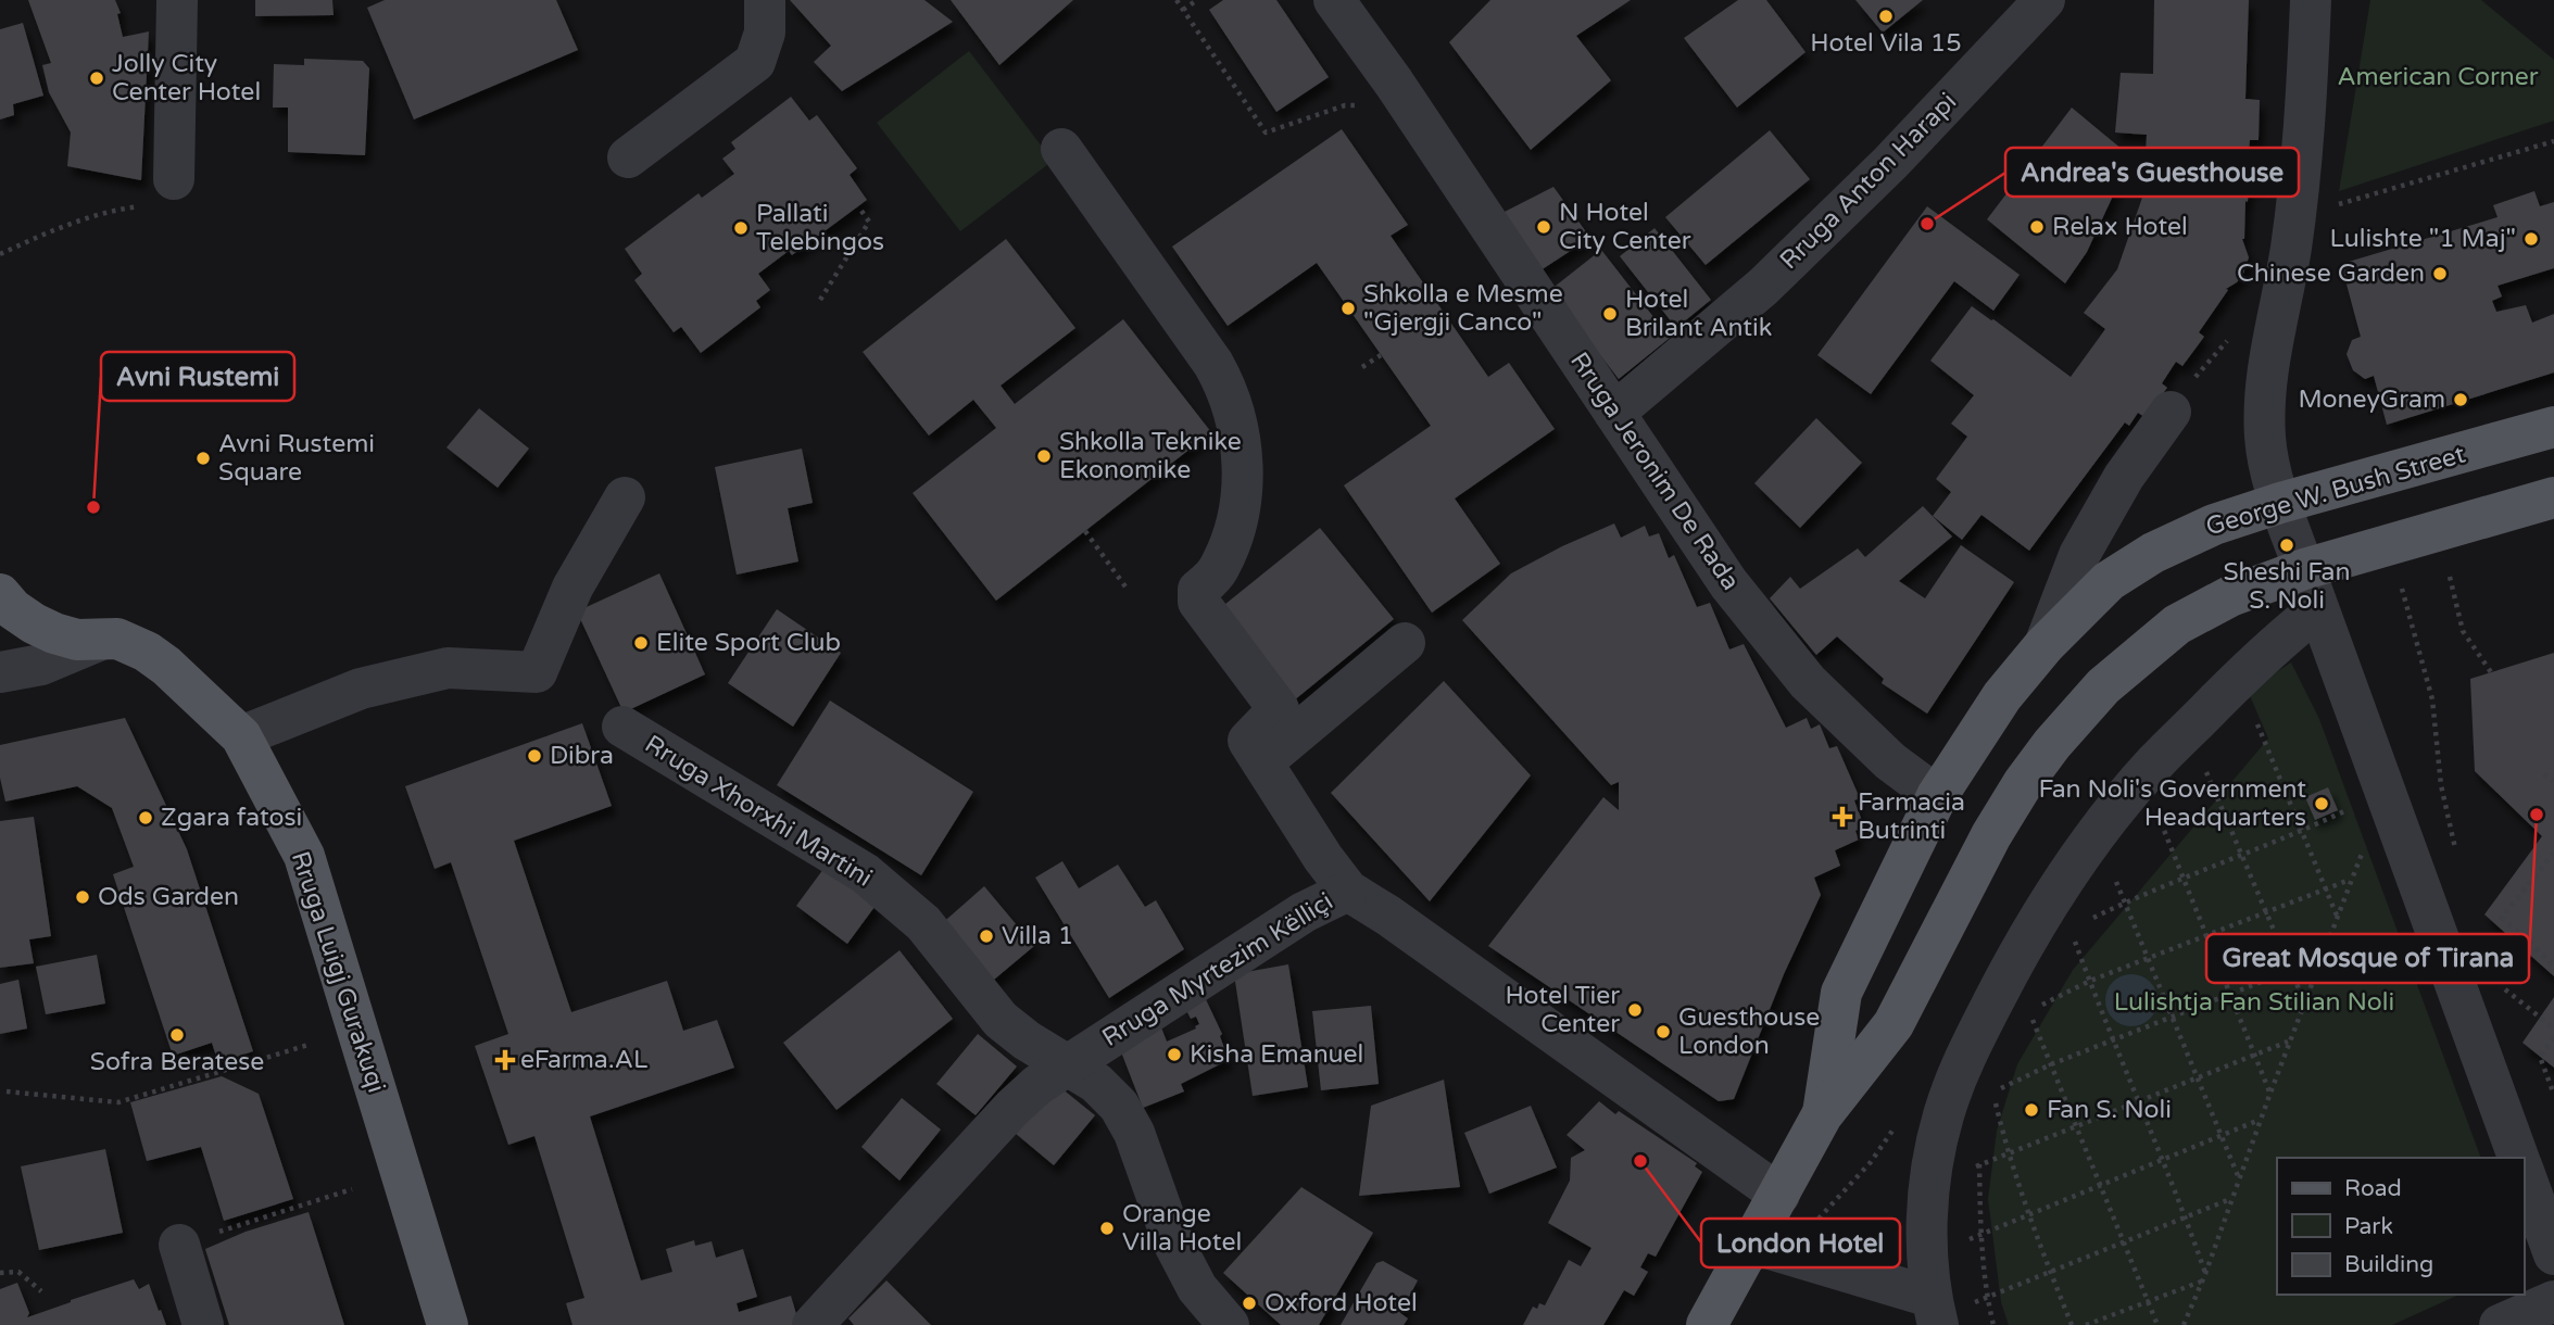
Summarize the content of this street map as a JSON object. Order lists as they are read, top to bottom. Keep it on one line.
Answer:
{"streets":{"main road":["George W. Bush Street","Rruga Luigj Gurakuqi"],"street":["Rruga Anton Harapi","Rruga Jeronim De Rada","Rruga Xhorxhi Martini","Rruga Myrtezim Këlliçi"]},"crossings":[["Rruga Anton Harapi","Rruga Jeronim De Rada"],["Rruga Jeronim De Rada","George W. Bush Street"],["George W. Bush Street","Rruga Myrtezim Këlliçi"],["Rruga Xhorxhi Martini","Rruga Myrtezim Këlliçi"]],"parks":["American Corner","Lulishtja Fan Stilian Noli"],"places":{"other":["Hotel Vila 15","Jolly City Center Hotel","Andrea's Guesthouse","N Hotel City Center","Relax Hotel","Pallati Telebingos","Lulishte \"1 Maj\"","Chinese Garden","Shkolla e Mesme \"Gjergji Canco\"","Hotel Brilant Antik","MoneyGram","Shkolla Teknike Ekonomike","Avni Rustemi Square","Avni Rustemi","Sheshi Fan S. Noli","Elite Sport Club","Dibra","Fan Noli's Government Headquarters","Great Mosque of Tirana","Zgara fatosi","Ods Garden","Villa 1","Hotel Tier Center","Guesthouse London","Sofra Beratese","Kisha Emanuel","Fan S. Noli","London Hotel","Orange Villa Hotel","Oxford Hotel"],"health":["Farmacia Butrinti","eFarma.AL"]},"legend":["Road","Park","Building"]}
